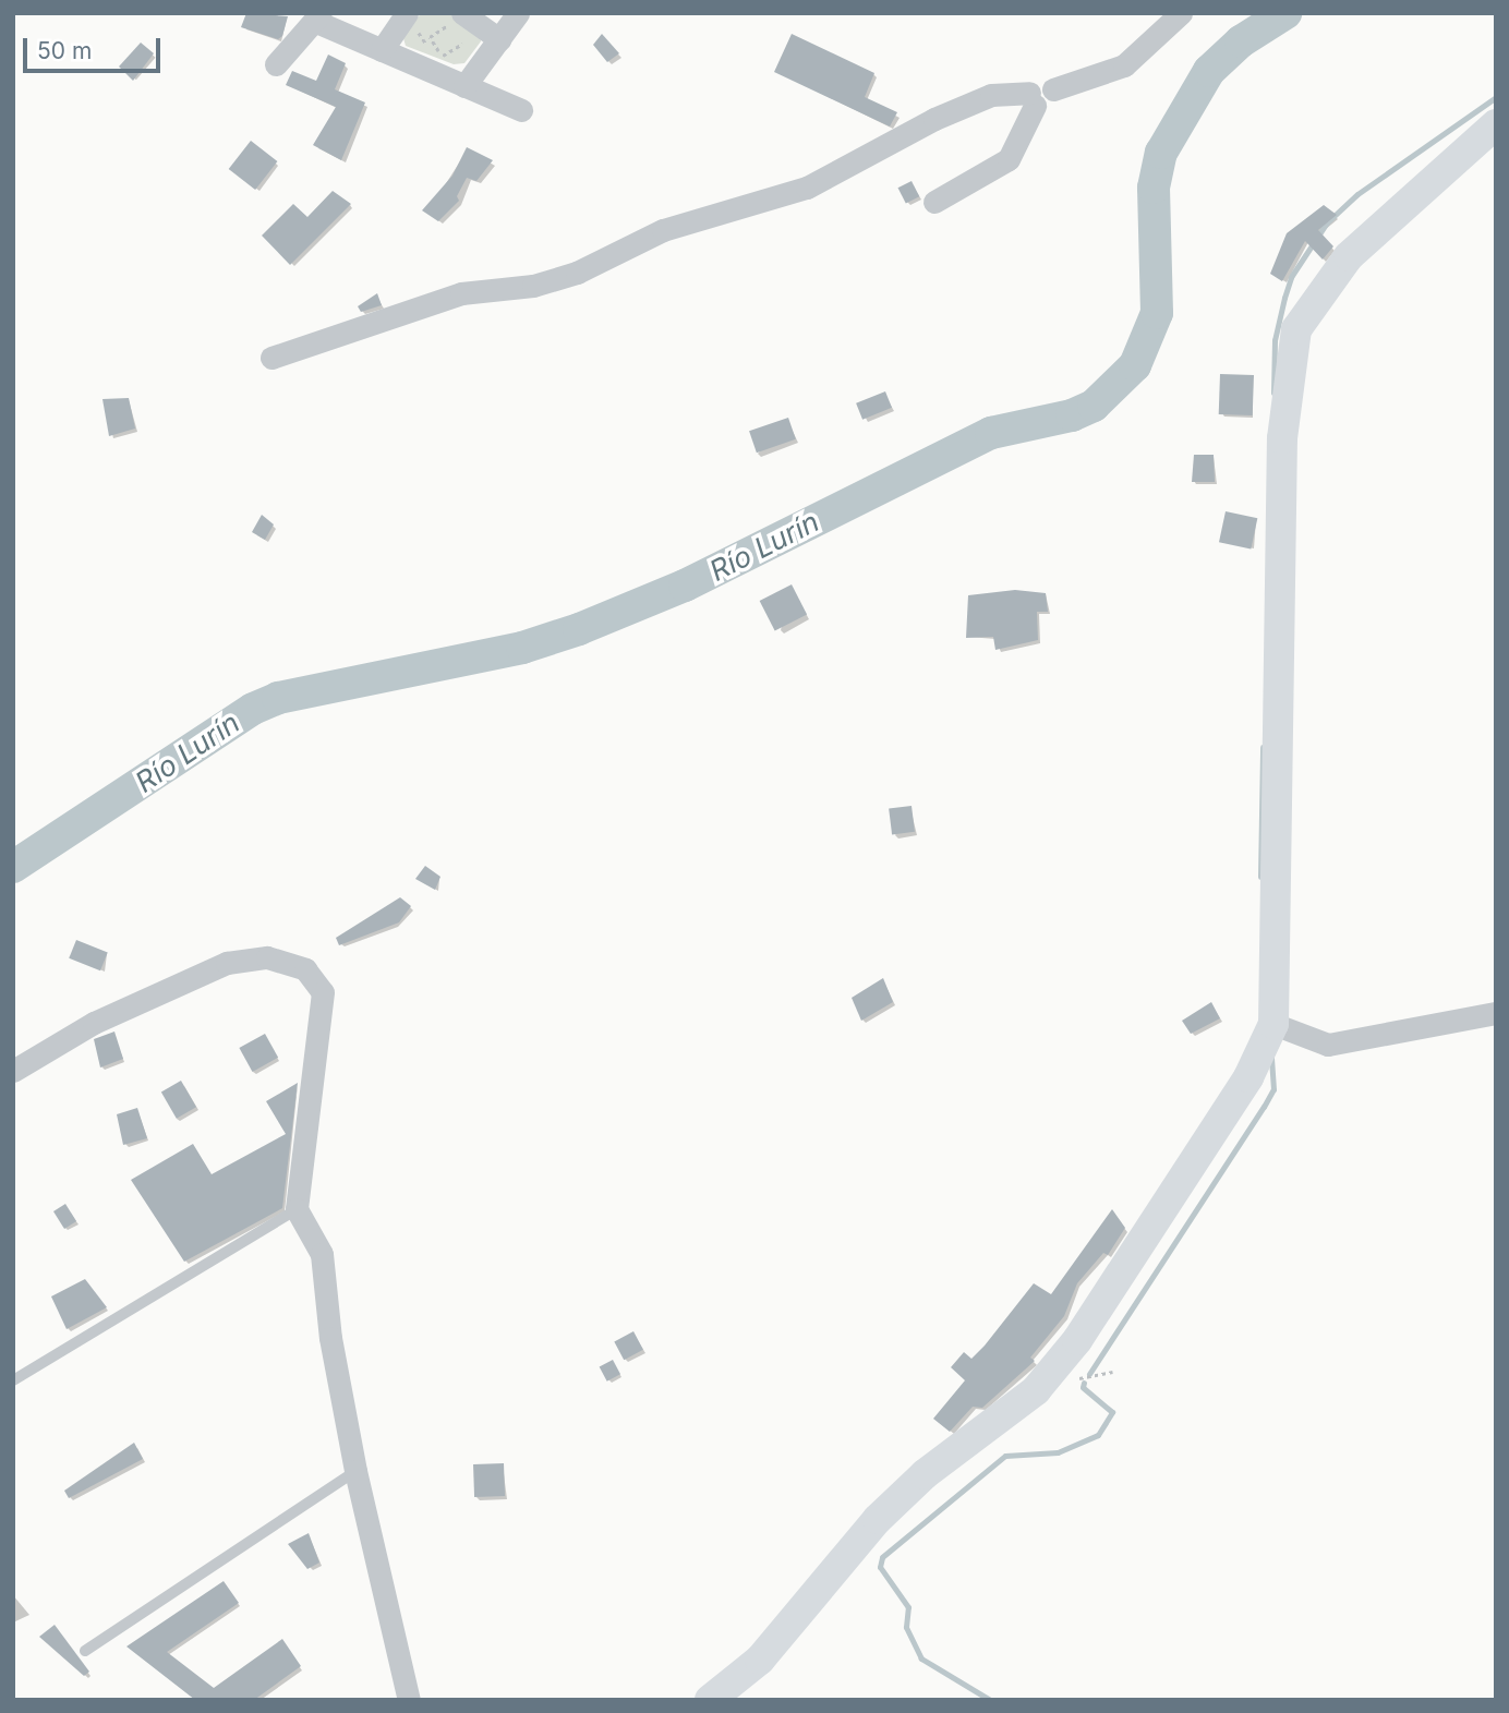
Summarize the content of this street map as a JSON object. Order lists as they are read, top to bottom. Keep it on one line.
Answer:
{"water":["Río Lurín"],"scale_bar":"50 m"}
